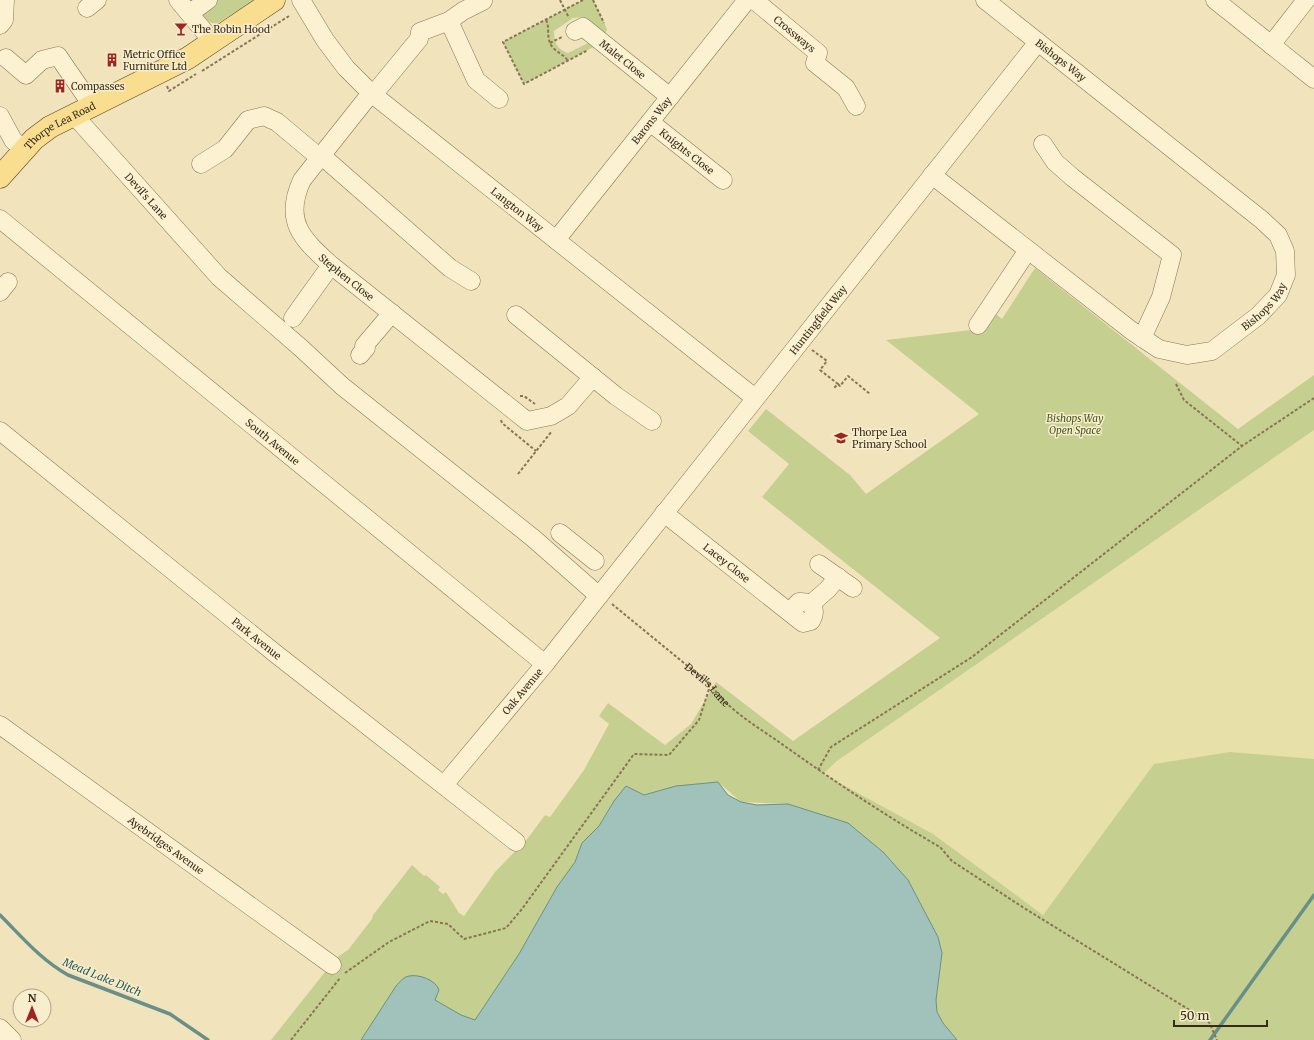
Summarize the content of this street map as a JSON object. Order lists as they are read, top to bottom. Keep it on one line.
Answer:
{"streets":{"main road":["Thorpe Lea Road"],"street":["Crossways","Malet Close","Bishops Way","Barons Way","Knights Close","Devil's Lane","Langton Way","Stephen Close","Huntingfield Way","South Avenue","Lacey Close","Park Avenue","Oak Avenue","Ayebridges Avenue"]},"crossings":[["Malet Close","Barons Way"],["Bishops Way","Huntingfield Way"],["Barons Way","Knights Close"],["Barons Way","Langton Way"],["Thorpe Lea Road","Devil's Lane"],["Devil's Lane","Huntingfield Way"],["Devil's Lane","Oak Avenue"],["Langton Way","Stephen Close"],["Langton Way","Huntingfield Way"],["Huntingfield Way","Lacey Close"],["Huntingfield Way","Oak Avenue"],["South Avenue","Oak Avenue"],["Park Avenue","Oak Avenue"]],"water":["Mead Lake Ditch"],"parks":["Bishops Way Open Space"],"places":{"bar":["The Robin Hood"],"building":["Metric Office Furniture Ltd","Compasses"],"school or university":["Thorpe Lea Primary School"]},"scale_bar":"50 m","north":"top"}
